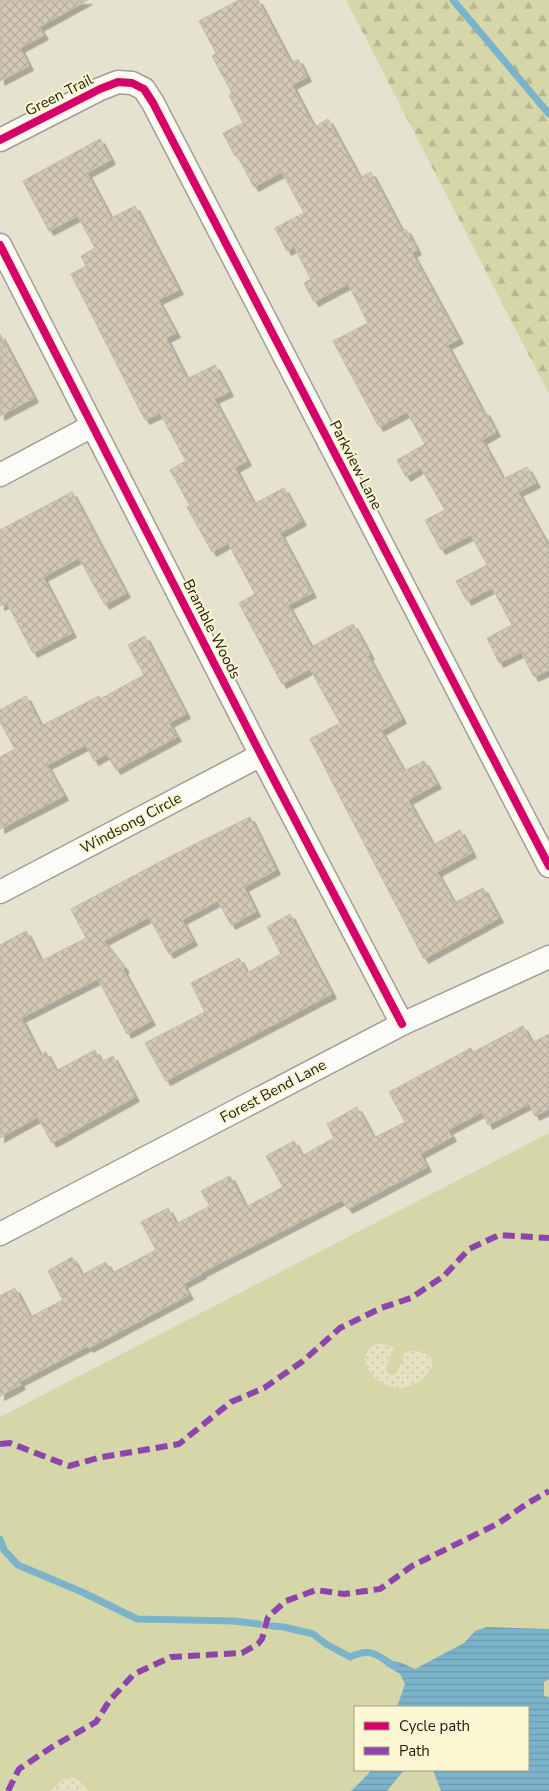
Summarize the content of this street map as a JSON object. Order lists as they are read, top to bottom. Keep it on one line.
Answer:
{"streets":{"street":["Green Trail","Parkview Lane","Bramble Woods","Windsong Circle","Forest Bend Lane"]},"crossings":[["Green Trail","Parkview Lane"],["Bramble Woods","Windsong Circle"],["Bramble Woods","Forest Bend Lane"]],"legend":["Cycle path","Path"]}
